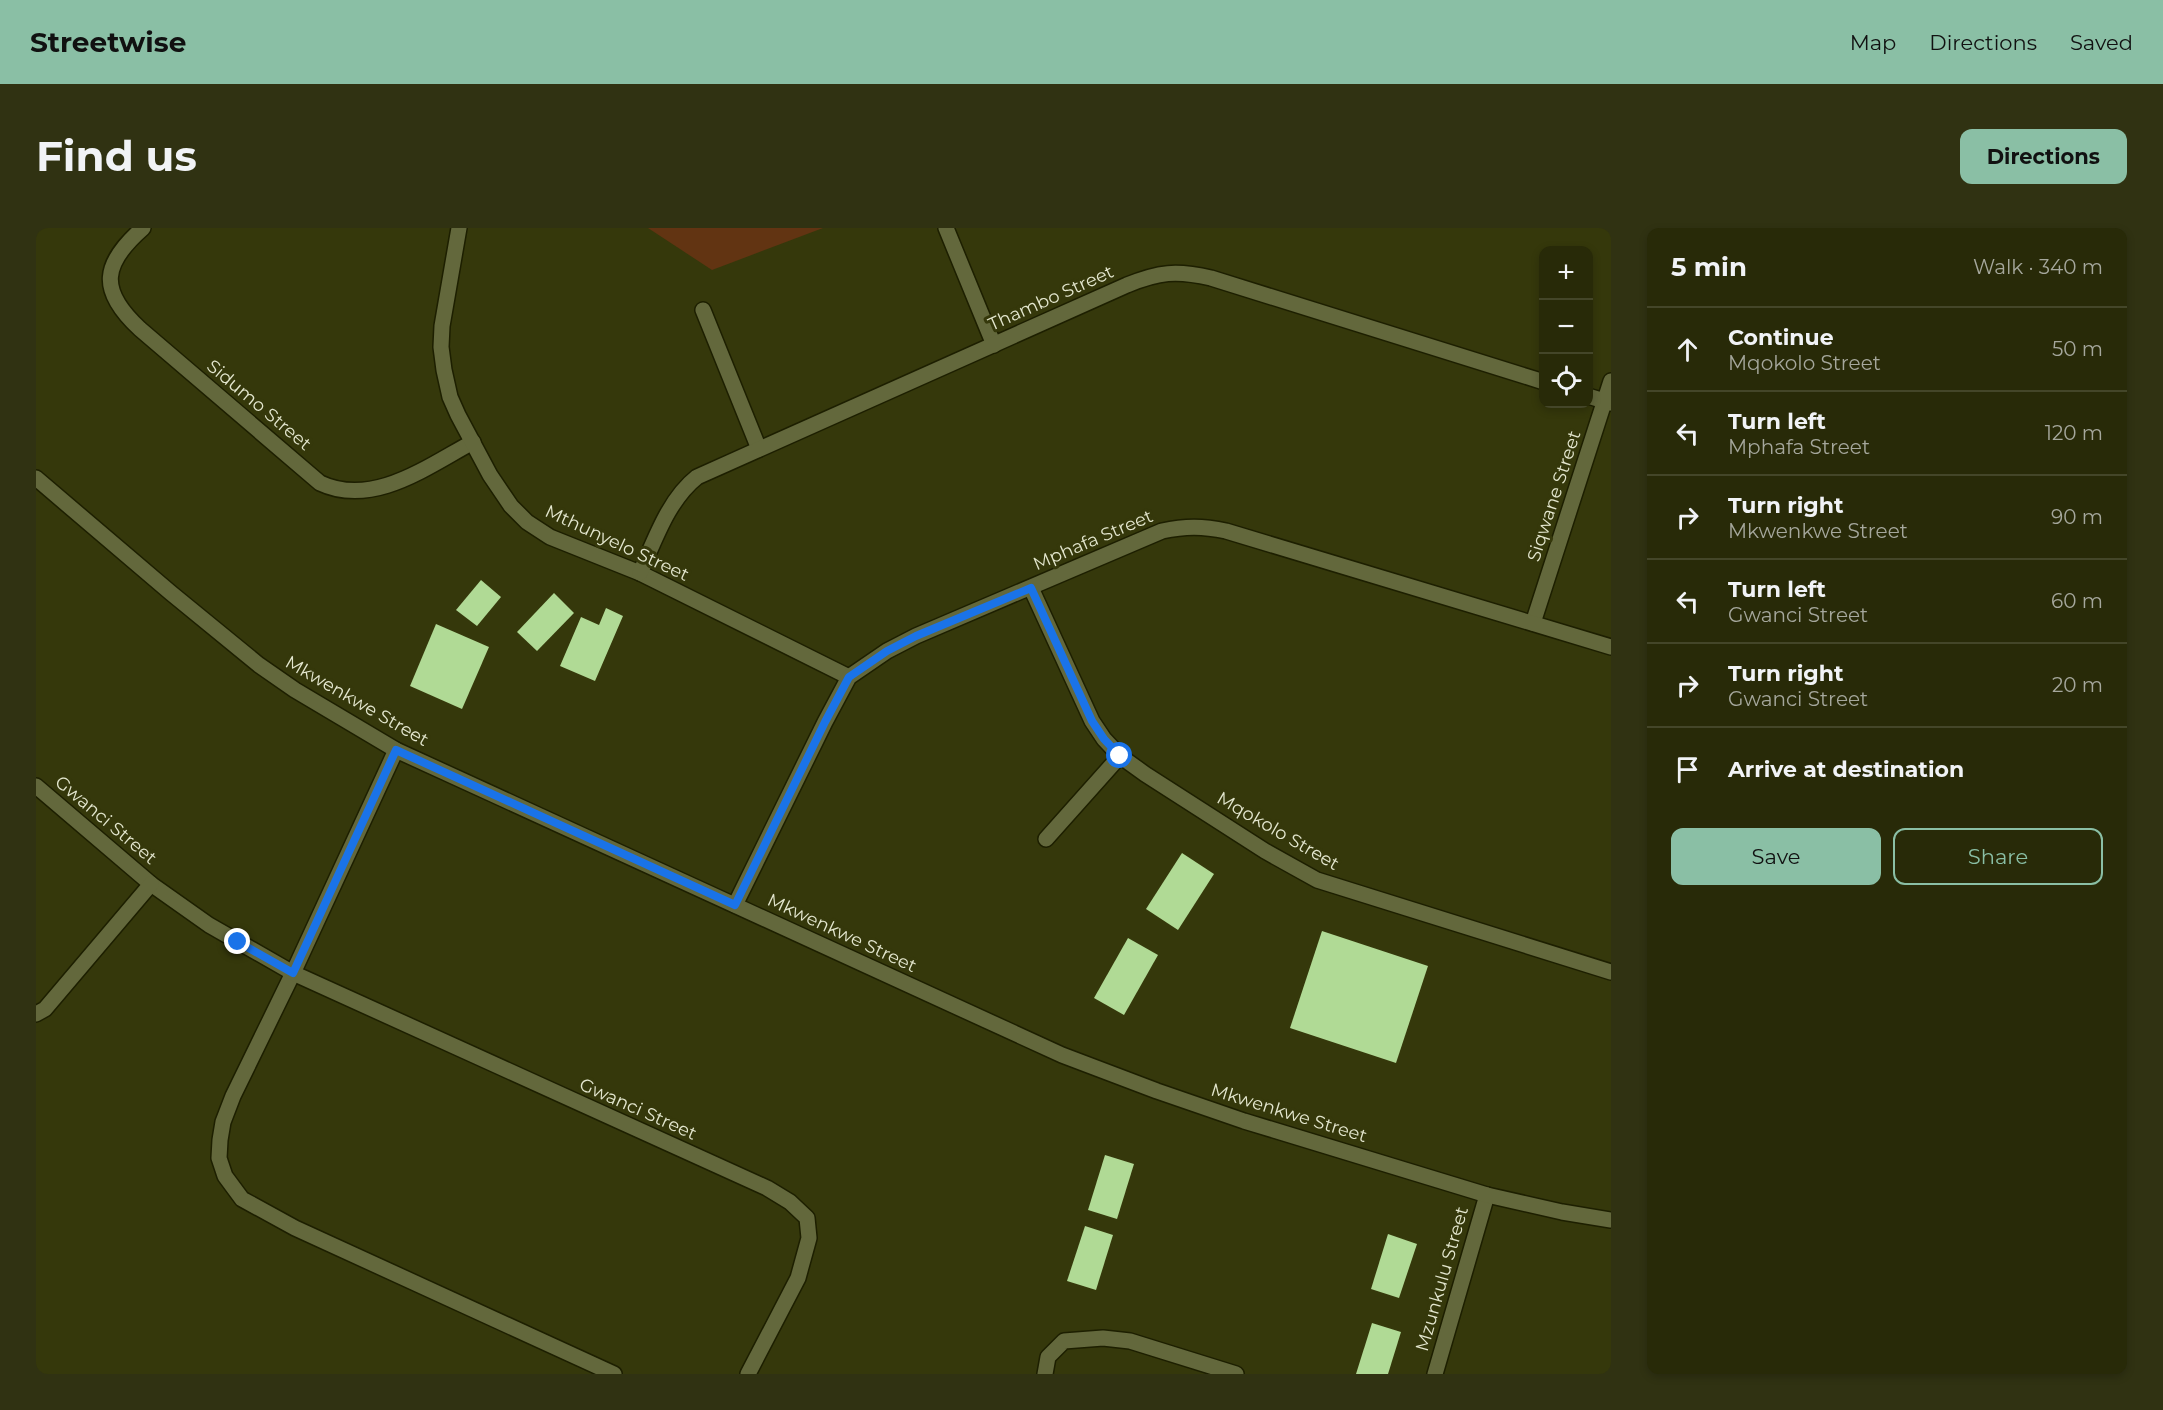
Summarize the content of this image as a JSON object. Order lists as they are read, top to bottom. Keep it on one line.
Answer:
{"streets":{"street":["Thambo Street","Sidumo Street","Siqwane Street","Mphafa Street","Mthunyelo Street","Mkwenkwe Street","Gwanci Street","Mqokolo Street","Mzunkulu Street"]},"crossings":[["Thambo Street","Mthunyelo Street"],["Sidumo Street","Mthunyelo Street"],["Siqwane Street","Mphafa Street"],["Mphafa Street","Mthunyelo Street"],["Mphafa Street","Mkwenkwe Street"],["Mphafa Street","Mqokolo Street"],["Mkwenkwe Street","Mzunkulu Street"]],"page":{"header":"Streetwise","nav":["Map","Directions","Saved"],"buttons":["Directions",["Save","Share"]],"title":"Find us","heading":["5 min","Walk · 340 m"],"map_buttons":["+","−"],"list":[["Continue","Mqokolo Street","50 m"],["Turn left","Mphafa Street","120 m"],["Turn right","Mkwenkwe Street","90 m"],["Turn left","Gwanci Street","60 m"],["Turn right","Gwanci Street","20 m"],"Arrive at destination"]}}
